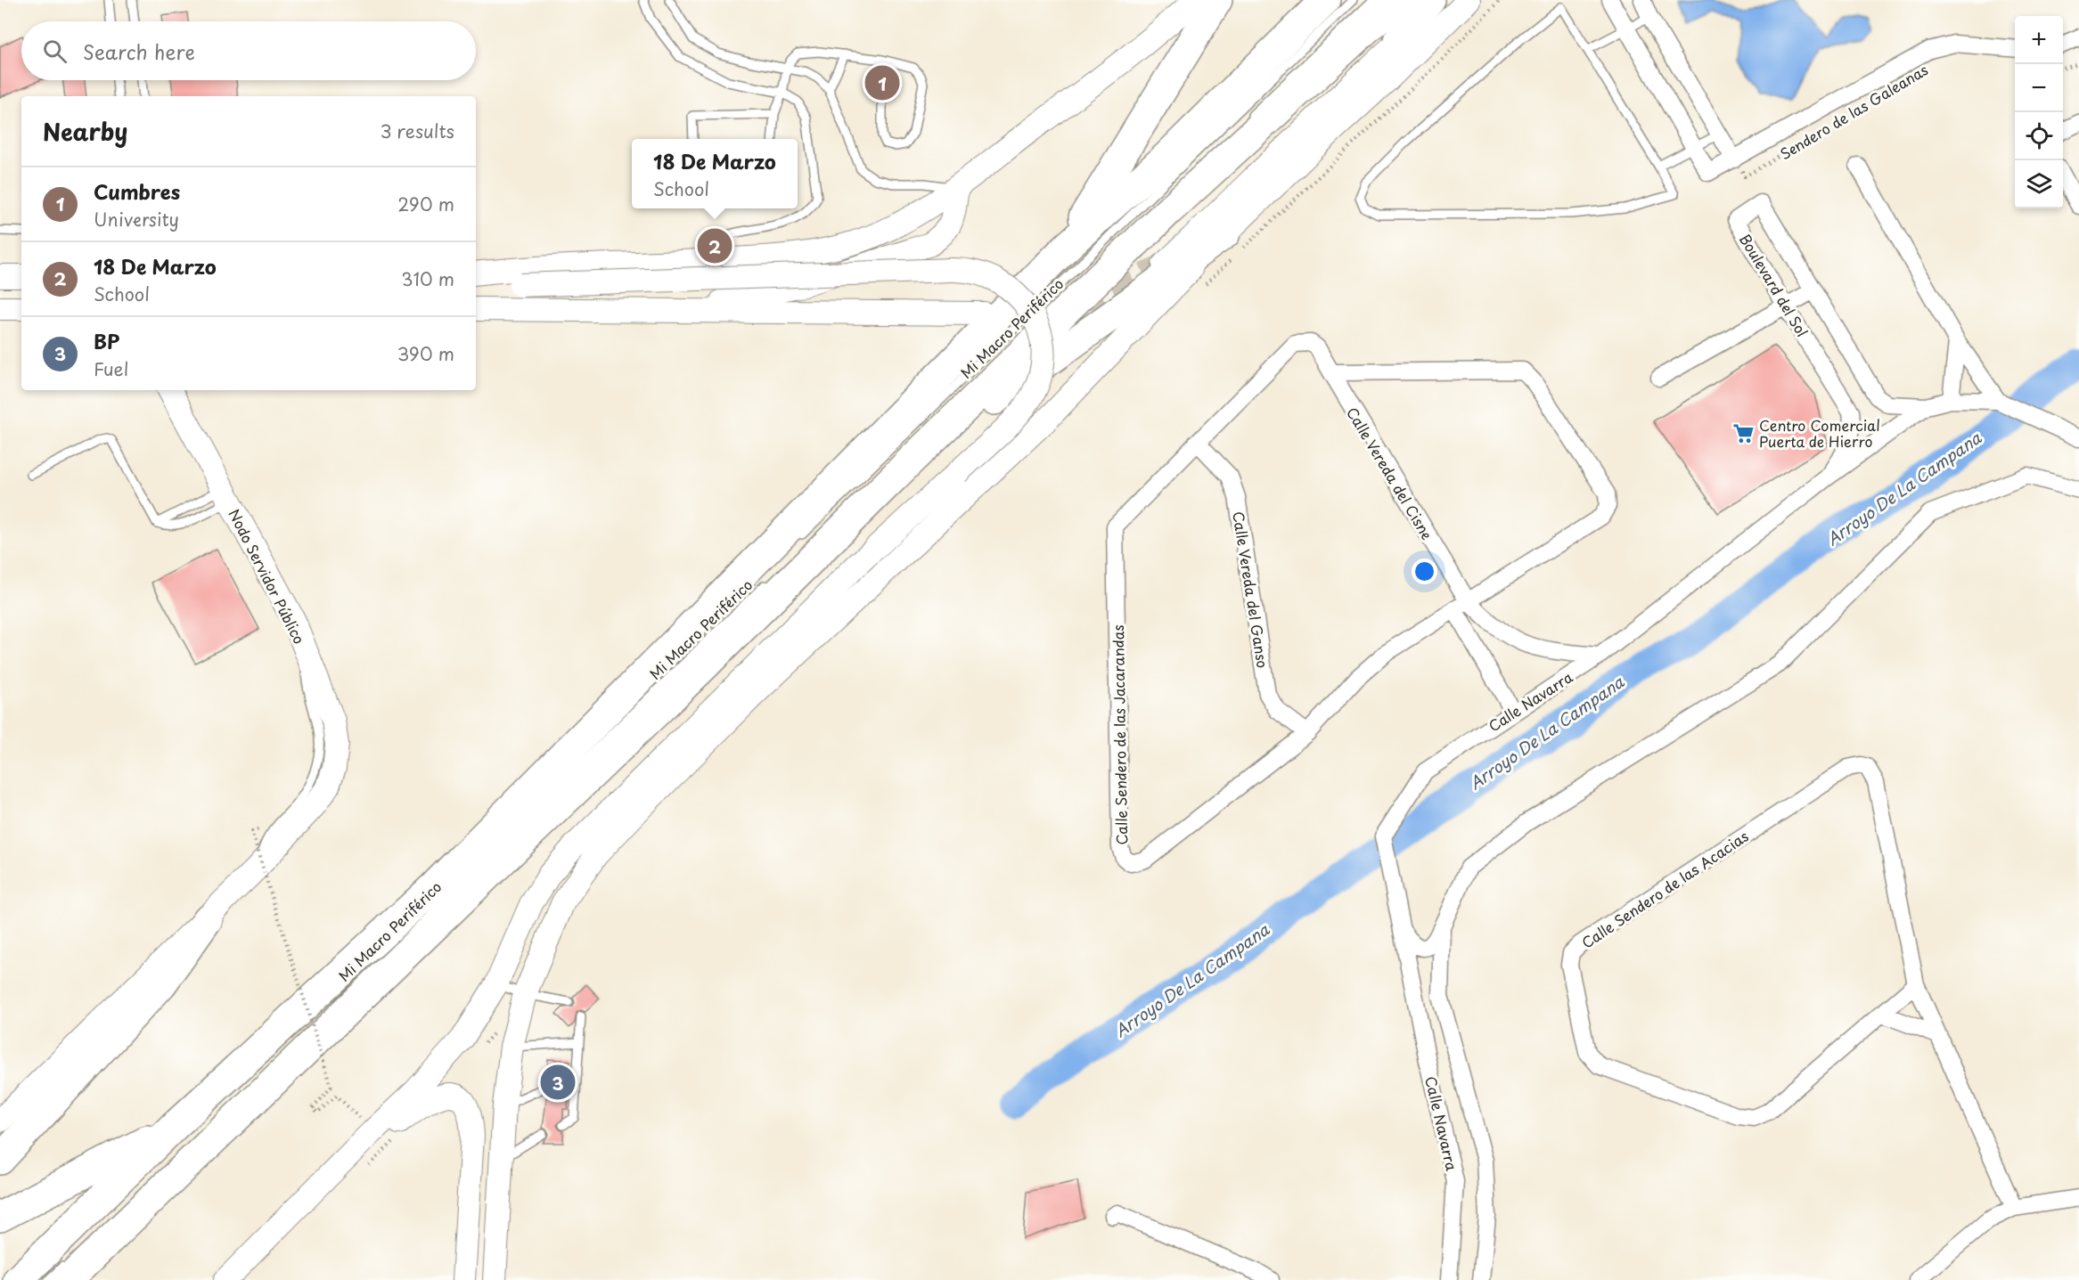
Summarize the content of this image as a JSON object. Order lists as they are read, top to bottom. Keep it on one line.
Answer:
{"streets":{"main road":["Nodo Servidor Público"],"street":["Sendero de las Galeanas","Boulevard del Sol","Calle Vereda del Cisne","Calle Vereda del Ganso","Calle Navarra","Calle Sendero de las Jacarandas","Calle Sendero de las Acacias"],"lane":["Mi Macro Periférico"]},"crossings":[["Boulevard del Sol","Calle Navarra"],["Calle Vereda del Cisne","Calle Navarra"],["Calle Vereda del Cisne","Calle Sendero de las Jacarandas"],["Calle Vereda del Ganso","Calle Sendero de las Jacarandas"]],"water":["Arroyo De La Campana"],"places":{"supermarket":["Centro Comercial Puerta de Hierro"]},"page":{"map_buttons":["+","−"],"search":"Search here","pins":["1","2","3"],"heading":["Nearby","3 results"],"popup":["18 De Marzo","School"],"list":[{"mark":"1","name":"Cumbres","note":"University","value":"290 m"},{"mark":"2","name":"18 De Marzo","note":"School","value":"310 m"},{"mark":"3","name":"BP","note":"Fuel","value":"390 m"}]}}
